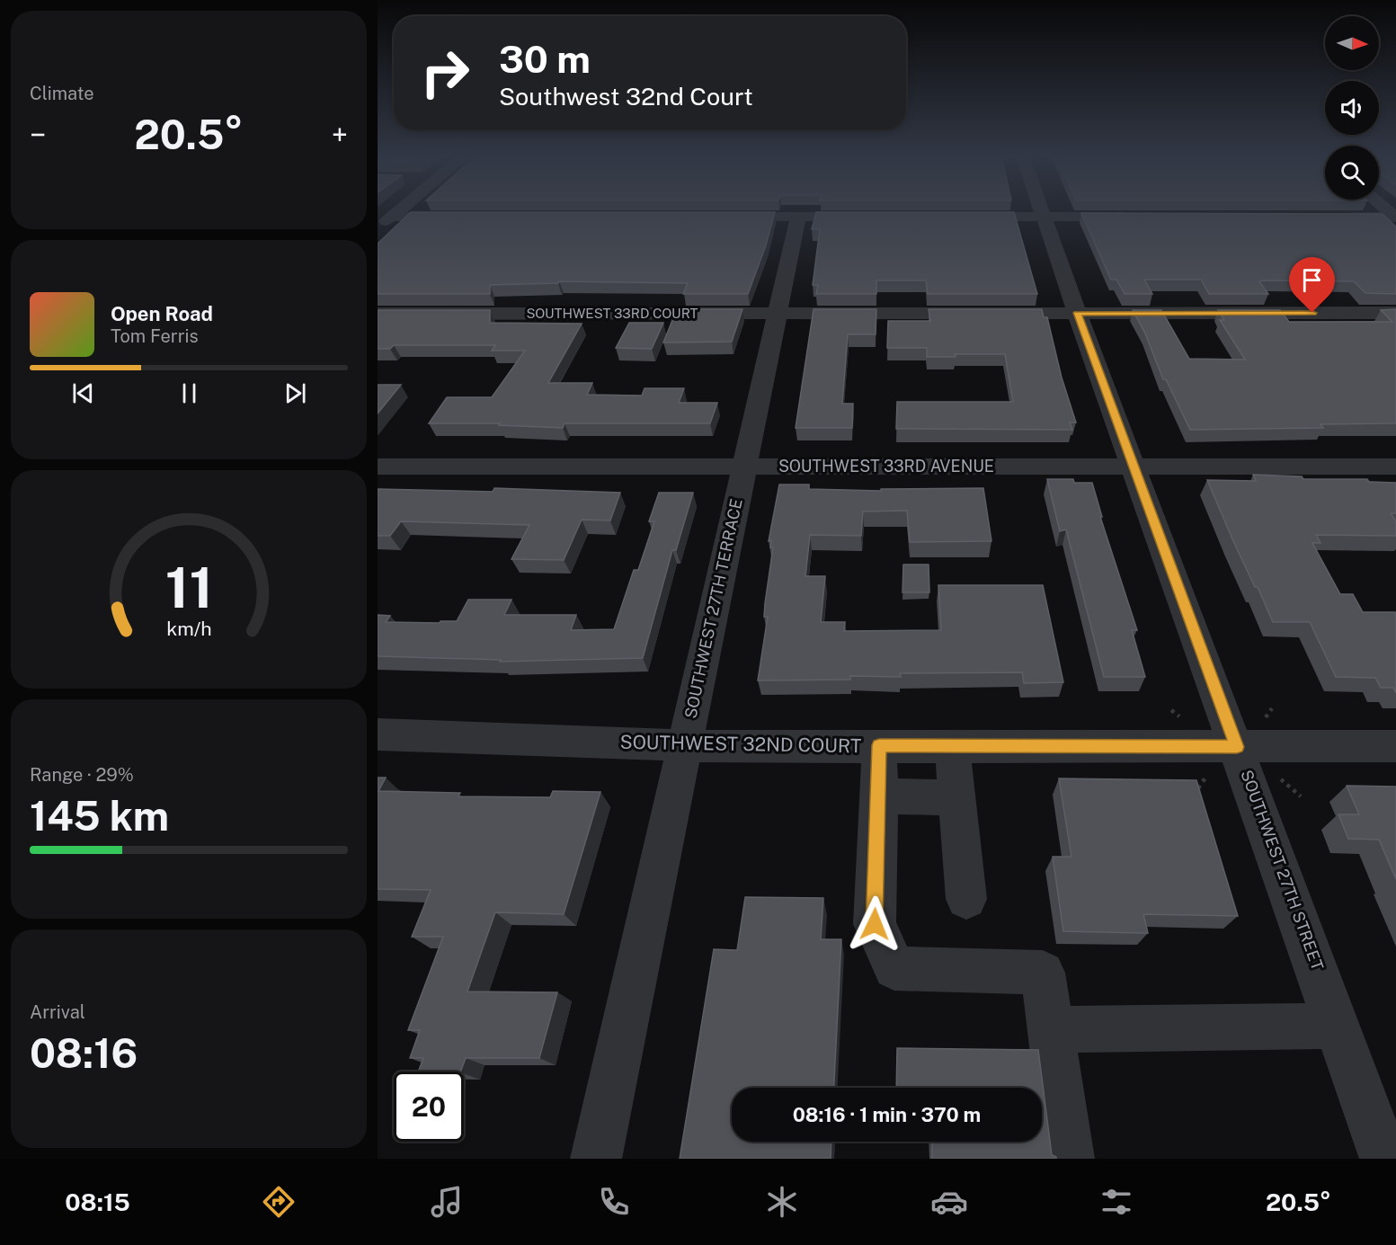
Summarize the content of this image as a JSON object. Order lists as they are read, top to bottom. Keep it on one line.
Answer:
{"streets":{"street":["SOUTHWEST 33RD COURT","SOUTHWEST 33RD AVENUE","SOUTHWEST 27TH TERRACE","SOUTHWEST 32ND COURT","SOUTHWEST 27TH STREET"]},"crossings":[["SOUTHWEST 33RD COURT","SOUTHWEST 27TH TERRACE"],["SOUTHWEST 33RD COURT","SOUTHWEST 27TH STREET"],["SOUTHWEST 33RD AVENUE","SOUTHWEST 27TH TERRACE"],["SOUTHWEST 33RD AVENUE","SOUTHWEST 27TH STREET"],["SOUTHWEST 27TH TERRACE","SOUTHWEST 32ND COURT"],["SOUTHWEST 32ND COURT","SOUTHWEST 27TH STREET"]],"north":"right","page":{"tile":["Climate",["Range · 29%","145 km"],["Arrival","08:16"]],"turn":["30 m","Southwest 32nd Court"],"heat":["−","20.5°","+"],"song":["Open Road","Tom Ferris"],"limit":"20","trip":"08:16 · 1 min · 370 m","tabs":["08:15","20.5°"],"gauge":["11","km/h"]}}
